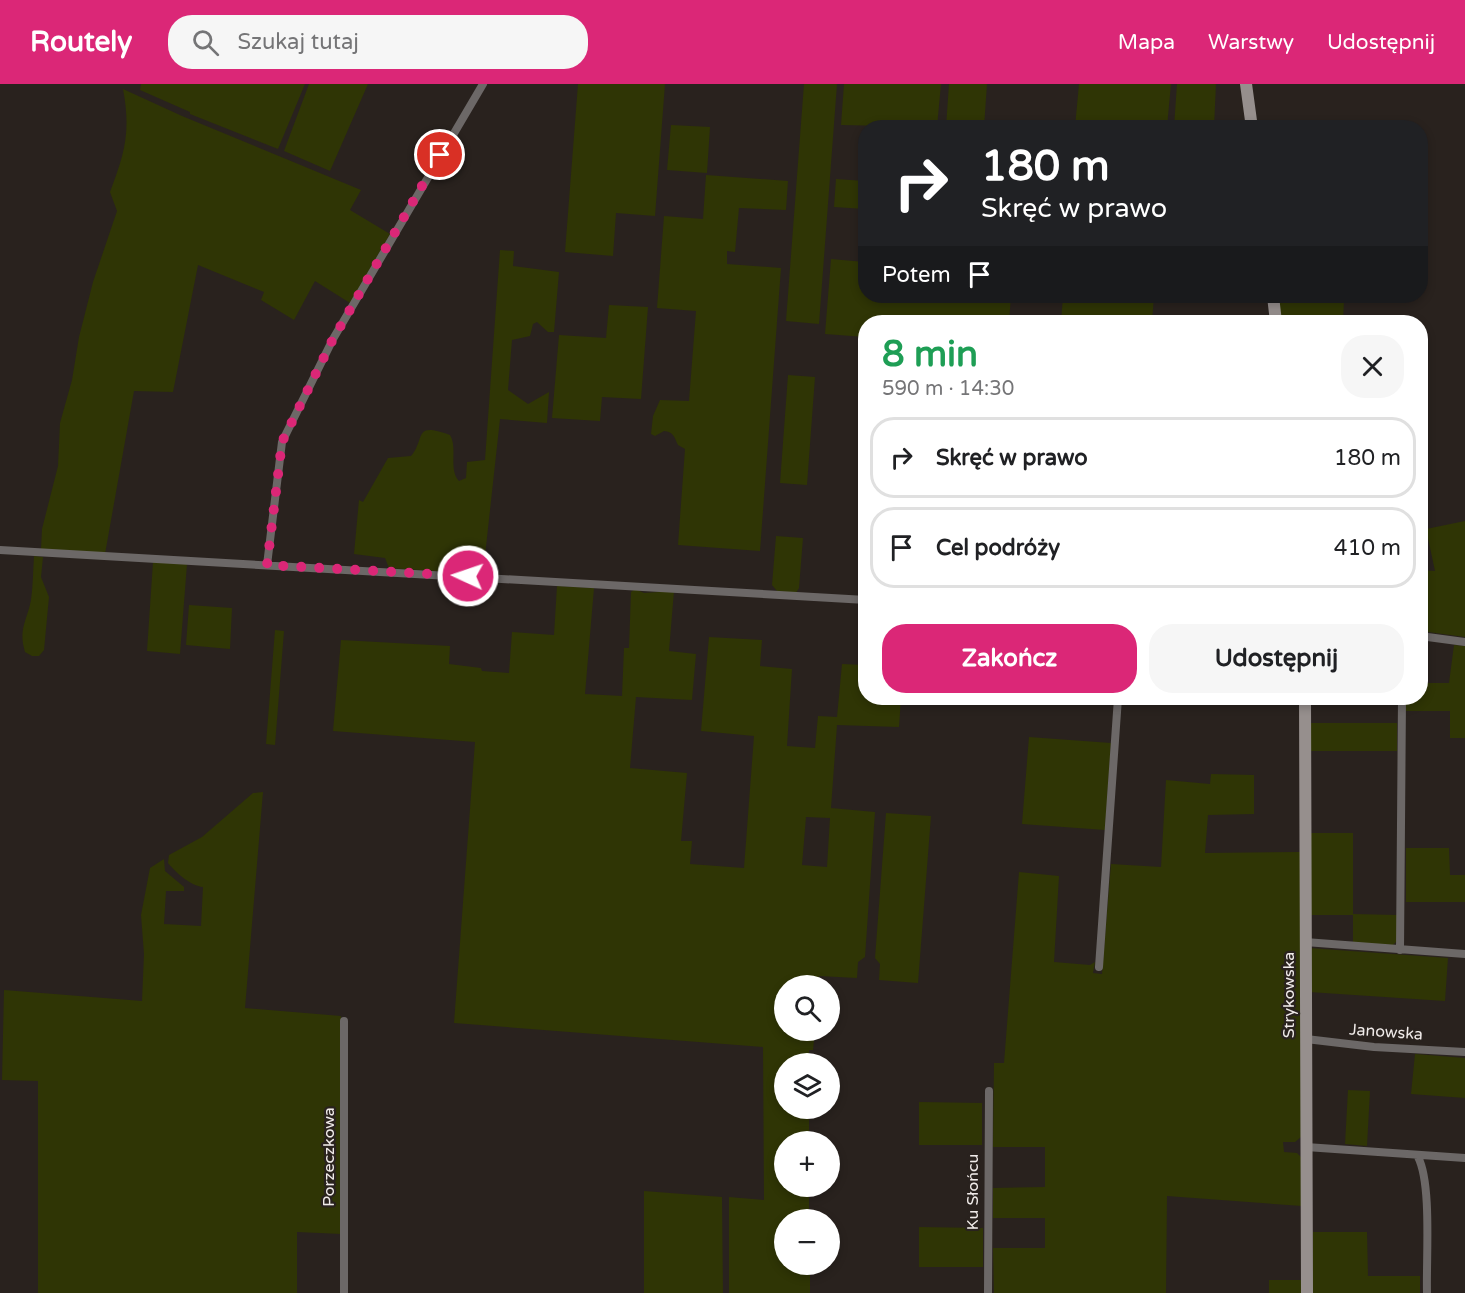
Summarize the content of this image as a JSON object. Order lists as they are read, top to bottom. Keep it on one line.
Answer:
{"streets":{"street":["Strykowska","Janowska","Porzeczkowa","Ku Słońcu"]},"crossings":[["Strykowska","Janowska"]],"page":{"header":"Routely","search":"Szukaj tutaj","nav":["Mapa","Warstwy","Udostępnij"],"turn":["180 m","Skręć w prawo"],"then":"Potem","heading":["8 min","590 m · 14:30"],"list":[{"name":"Skręć w prawo","value":"180 m"},{"name":"Cel podróży","value":"410 m"}],"buttons":["Zakończ","Udostępnij"],"map_buttons":["+","−"]}}
